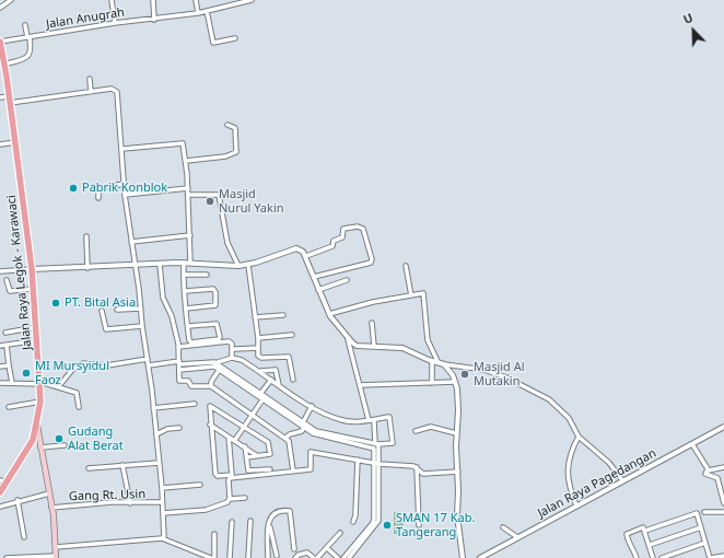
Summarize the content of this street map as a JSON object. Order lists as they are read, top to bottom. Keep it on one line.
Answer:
{"streets":{"main road":["Jalan Raya Legok - Karawaci"],"street":["Jalan Anugrah","Jalan Raya Pagedangan","Gang Rt. Usin"]},"crossings":[["Jalan Anugrah","Jalan Raya Legok - Karawaci"]],"places":["Pabrik Konblok","Masjid Nurul Yakin","PT. Bital Asia","MI Mursyidul Faoz","Masjid Al Mutakin","Gudang Alat Berat","SMAN 17 Kab. Tangerang"],"north":"top left"}
